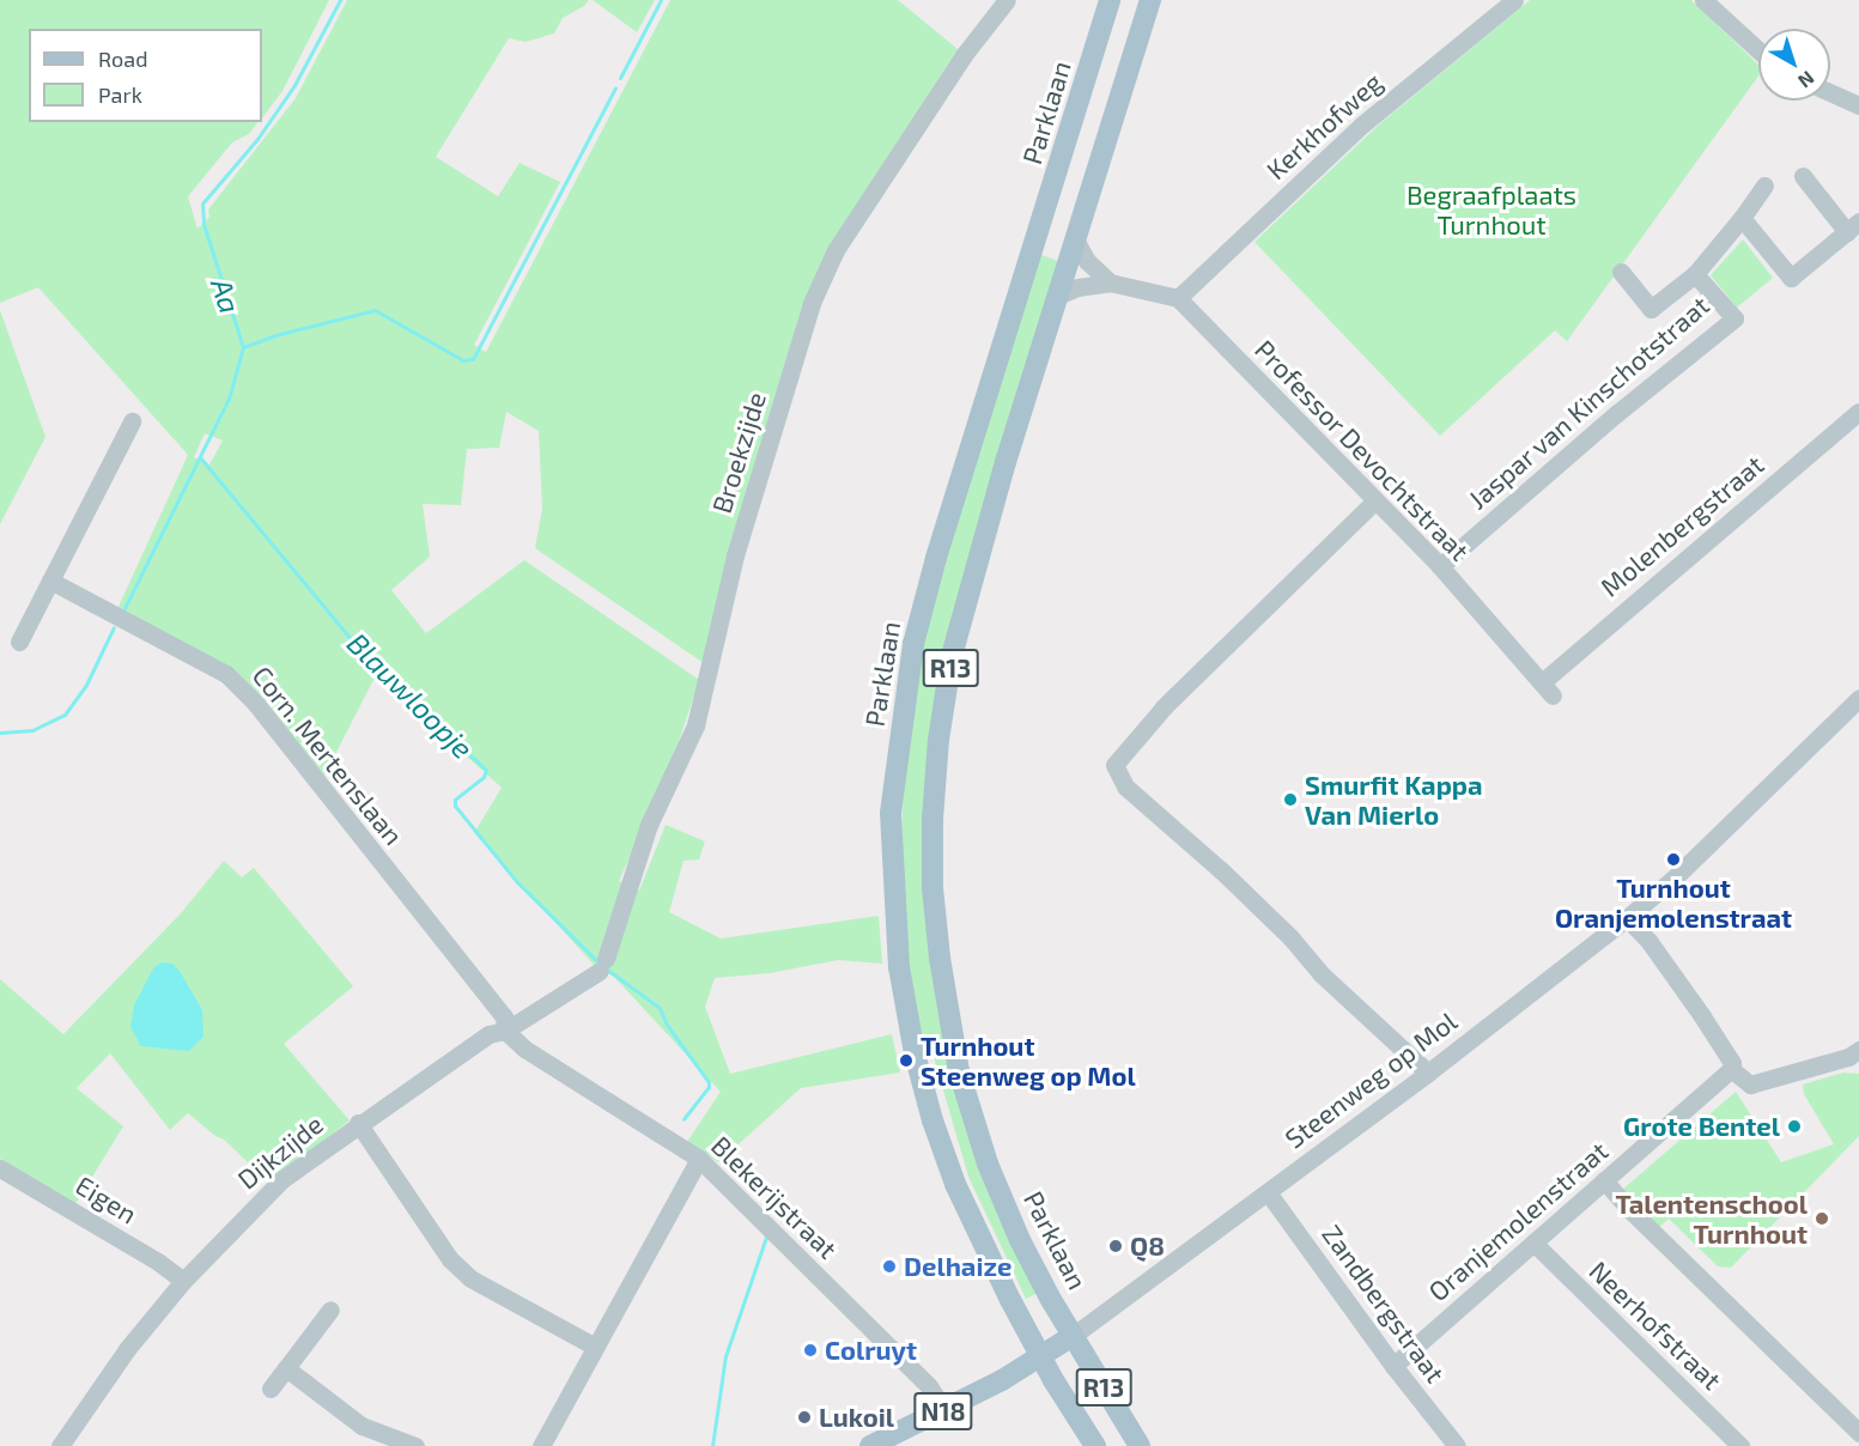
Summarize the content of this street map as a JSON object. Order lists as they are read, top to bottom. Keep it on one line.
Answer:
{"streets":{"main road":["Parklaan","R13","Steenweg op Mol","N18"],"street":["Kerkhofweg","Jaspar van Kinschotstraat","Professor Devochtstraat","Broekzijde","Molenbergstraat","Corn. Mertenslaan","Dijkzijde","Blekerijstraat","Eigen","Oranjemolenstraat","Zandbergstraat","Neerhofstraat"]},"crossings":[["Parklaan","R13"],["Parklaan","Steenweg op Mol"],["Kerkhofweg","Professor Devochtstraat"],["Jaspar van Kinschotstraat","Professor Devochtstraat"],["Professor Devochtstraat","Molenbergstraat"],["Broekzijde","Dijkzijde"],["R13","Steenweg op Mol"],["Corn. Mertenslaan","Dijkzijde"],["Corn. Mertenslaan","Blekerijstraat"],["Steenweg op Mol","Blekerijstraat"],["Steenweg op Mol","Zandbergstraat"],["Dijkzijde","Blekerijstraat"],["Dijkzijde","Eigen"],["Oranjemolenstraat","Zandbergstraat"],["Oranjemolenstraat","Neerhofstraat"]],"water":["Aa","Blauwloopje"],"parks":["Begraafplaats Turnhout"],"places":["Smurfit Kappa Van Mierlo","Turnhout Oranjemolenstraat","Turnhout Steenweg op Mol","Grote Bentel","Talentenschool Turnhout","Q8","Delhaize","Colruyt","Lukoil"],"legend":["Road","Park"],"north":"bottom right"}
